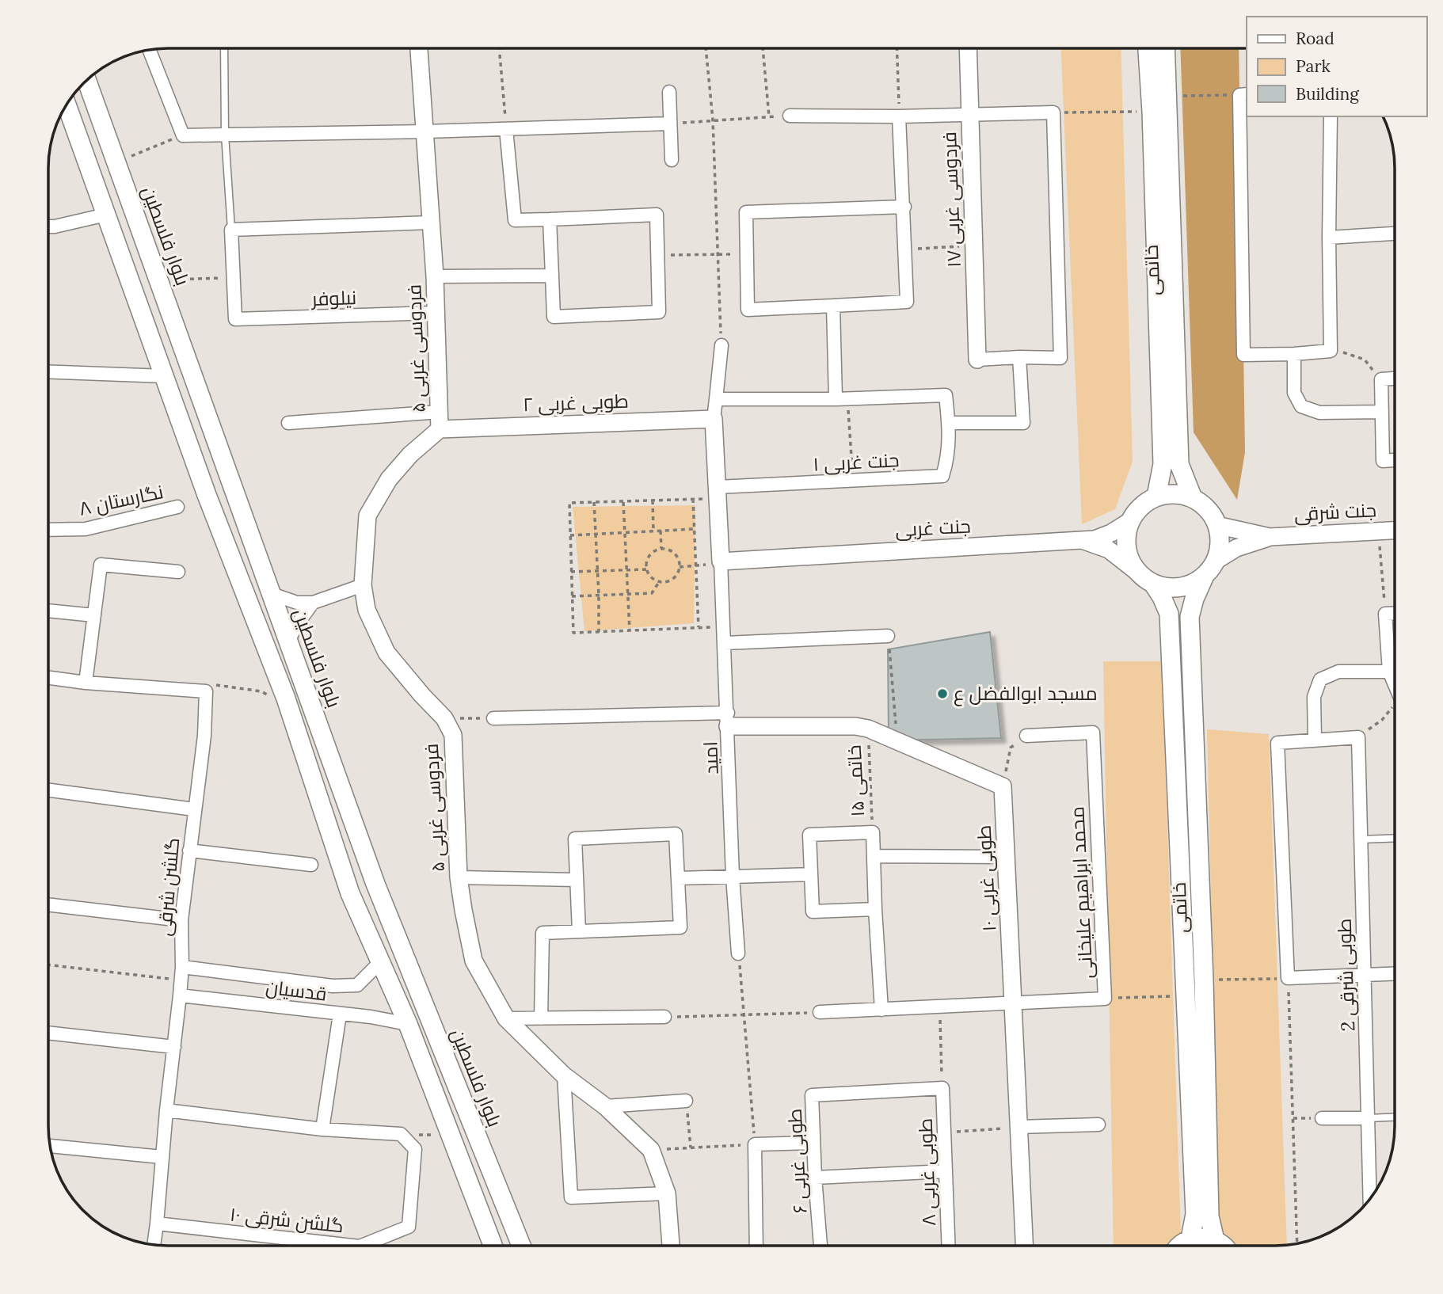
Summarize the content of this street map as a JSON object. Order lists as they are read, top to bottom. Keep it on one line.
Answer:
{"streets":{"main road":["بلوار فلسطین","خاتمی"],"street":["فردوسی غربی ۱۷","نیلوفر","فردوسی غربی ۵","طوبی غربی ۲","جنت غربی ۱","نگارستان ۸","جنت شرقی","جنت غربی","امید","طوبی غربی ۱۰","گلشن شرقی","محمد ابراهیم علیخانی","طوبی شرقی 2","قدسیان","طوبی غربی ۶","طوبی غربی ۸","گلشن شرقی ۱۰"],"path":["خاتمی ۱۵"]},"crossings":[["خاتمی","جنت غربی"],["نیلوفر","فردوسی غربی ۵"],["فردوسی غربی ۵","طوبی غربی ۲"],["جنت غربی","امید"],["طوبی غربی ۱۰","محمد ابراهیم علیخانی"],["گلشن شرقی","قدسیان"],["گلشن شرقی","گلشن شرقی ۱۰"],["طوبی غربی ۶","طوبی غربی ۸"]],"places":["مسجد ابوالفضل ع"],"legend":["Road","Park","Building"]}
